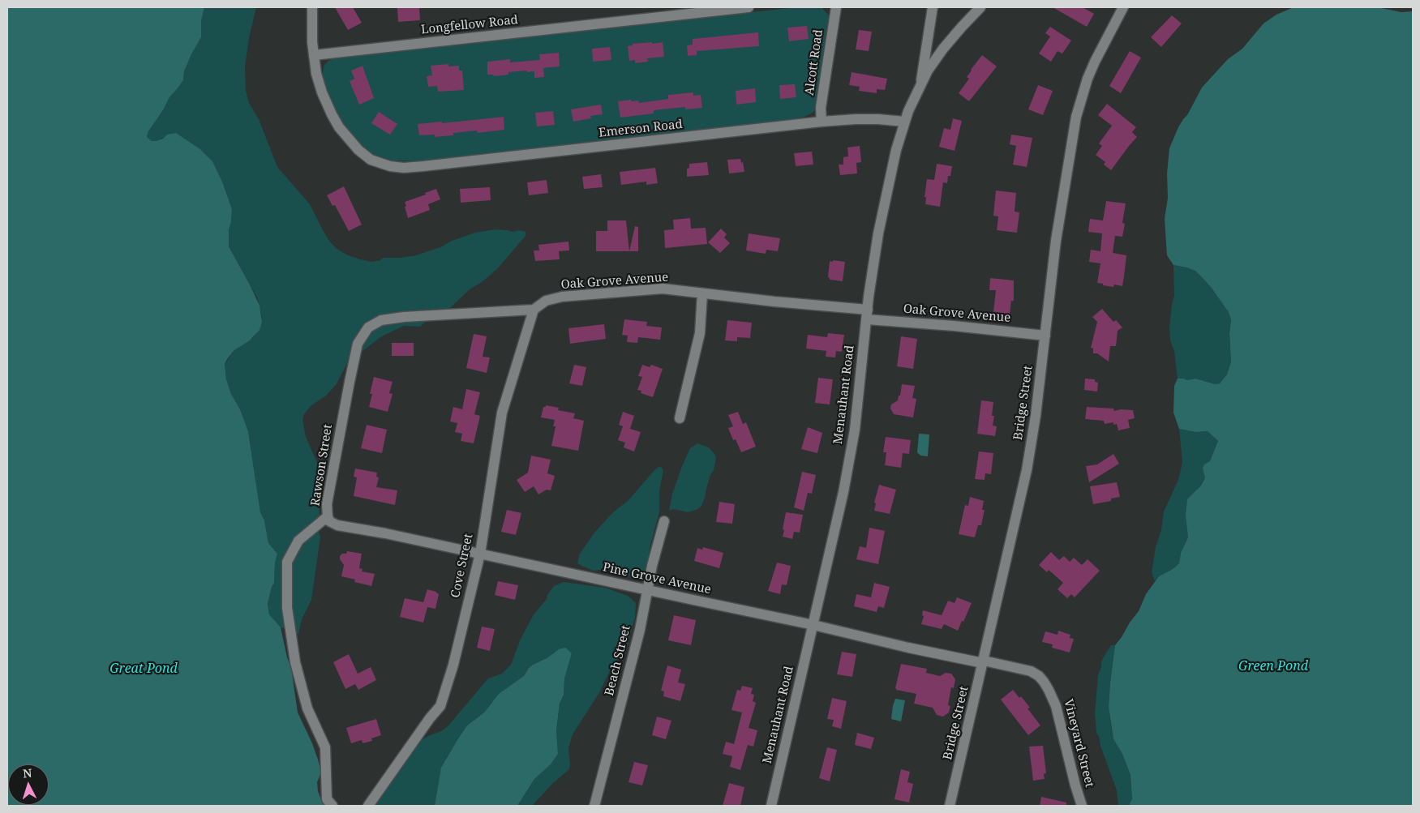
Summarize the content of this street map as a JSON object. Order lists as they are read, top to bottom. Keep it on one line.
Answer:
{"streets":{"street":["Longfellow Road","Alcott Road","Emerson Road","Oak Grove Avenue","Menauhant Road","Bridge Street","Rawson Street","Cove Street","Pine Grove Avenue","Beach Street","Vineyard Street"]},"crossings":[["Longfellow Road","Emerson Road"],["Alcott Road","Emerson Road"],["Emerson Road","Menauhant Road"],["Oak Grove Avenue","Menauhant Road"],["Oak Grove Avenue","Bridge Street"],["Oak Grove Avenue","Rawson Street"],["Oak Grove Avenue","Cove Street"],["Menauhant Road","Pine Grove Avenue"],["Bridge Street","Pine Grove Avenue"],["Rawson Street","Pine Grove Avenue"],["Cove Street","Pine Grove Avenue"],["Pine Grove Avenue","Beach Street"],["Pine Grove Avenue","Vineyard Street"]],"water":["Green Pond","Great Pond"],"north":"top"}
